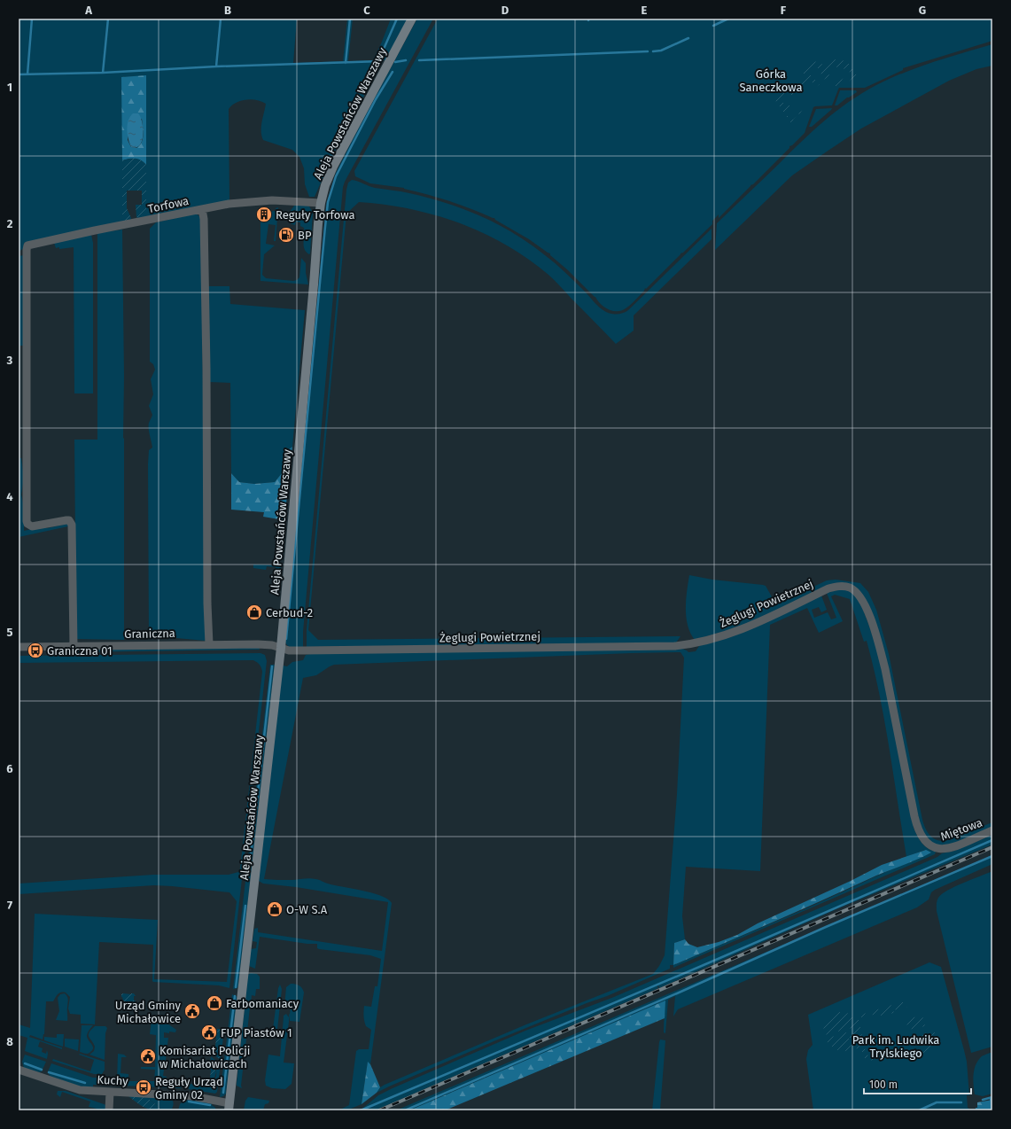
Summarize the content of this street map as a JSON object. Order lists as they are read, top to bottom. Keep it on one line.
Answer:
{"streets":{"street":["Aleja Powstańców Warszawy","Torfowa","Żeglugi Powietrznej","Graniczna","Miętowa","Kuchy"]},"crossings":[["Aleja Powstańców Warszawy","Torfowa"],["Aleja Powstańców Warszawy","Żeglugi Powietrznej"],["Aleja Powstańców Warszawy","Graniczna"],["Aleja Powstańców Warszawy","Kuchy"],["Torfowa","Graniczna"],["Żeglugi Powietrznej","Graniczna"],["Żeglugi Powietrznej","Miętowa"]],"parks":["Górka Saneczkowa","Park im. Ludwika Trylskiego"],"places":{"building":["Reguły Torfowa"],"fuel station":["BP"],"shop":["Cerbud-2","O-W S.A","Farbomaniacy"],"bus stop":["Graniczna 01","Reguły Urząd Gminy 02"],"public building":["Urząd Gminy Michałowice","FUP Piastów 1","Komisariat Policji w Michałowicach"]},"scale_bar":"100 m","grid":{"columns":["A","B","C","D","E","F","G"],"rows":["1","2","3","4","5","6","7","8"]}}
